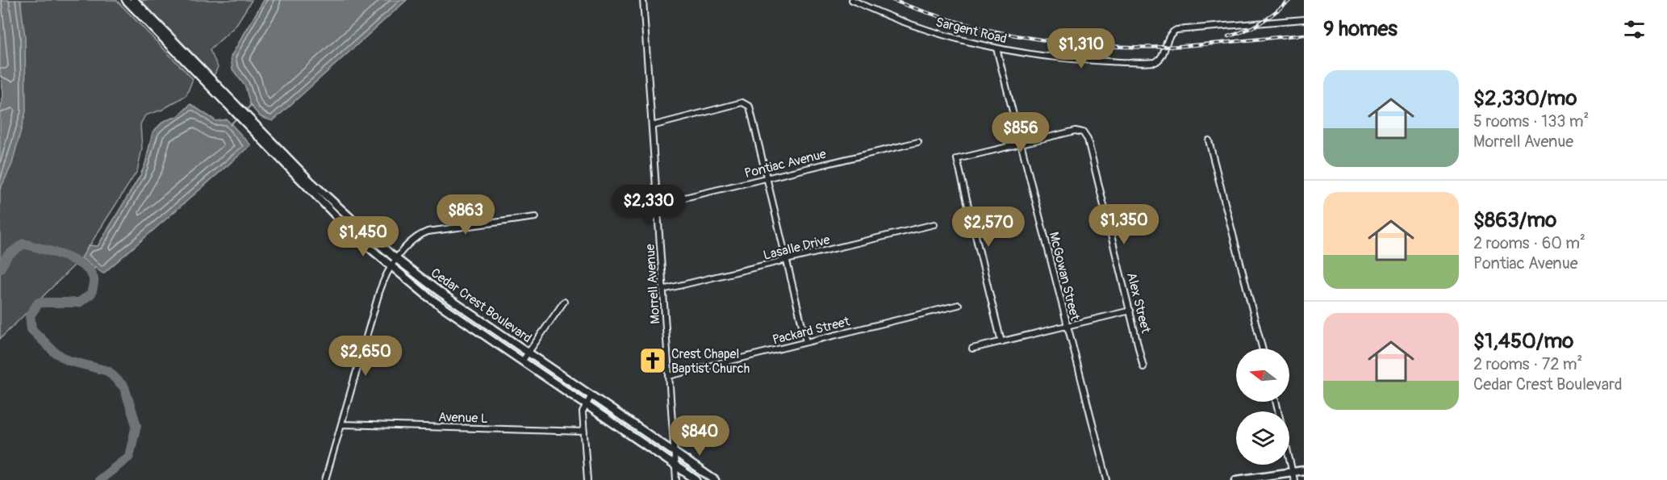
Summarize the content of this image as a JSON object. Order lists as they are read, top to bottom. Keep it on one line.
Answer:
{"streets":{"main road":["Cedar Crest Boulevard"],"street":["Sargent Road","Pontiac Avenue","Lasalle Drive","McGowan Street","Morrell Avenue","Alex Street","Packard Street","Avenue L"]},"crossings":[["Sargent Road","McGowan Street"],["Pontiac Avenue","Morrell Avenue"],["Lasalle Drive","Morrell Avenue"],["McGowan Street","Alex Street"],["Morrell Avenue","Cedar Crest Boulevard"],["Morrell Avenue","Packard Street"]],"places":{"church":["Crest Chapel Baptist Church"]},"north":"left","page":{"heading":"9 homes","price":["$1,310","$856","$2,330","$863","$1,350","$2,570","$1,450","$2,650","$840"],"list":[{"name":"$2,330/mo","note":"5 rooms · 133 m² · Morrell Avenue"},{"name":"$863/mo","note":"2 rooms · 60 m² · Pontiac Avenue"},{"name":"$1,450/mo","note":"2 rooms · 72 m² · Cedar Crest Boulevard"}]}}
